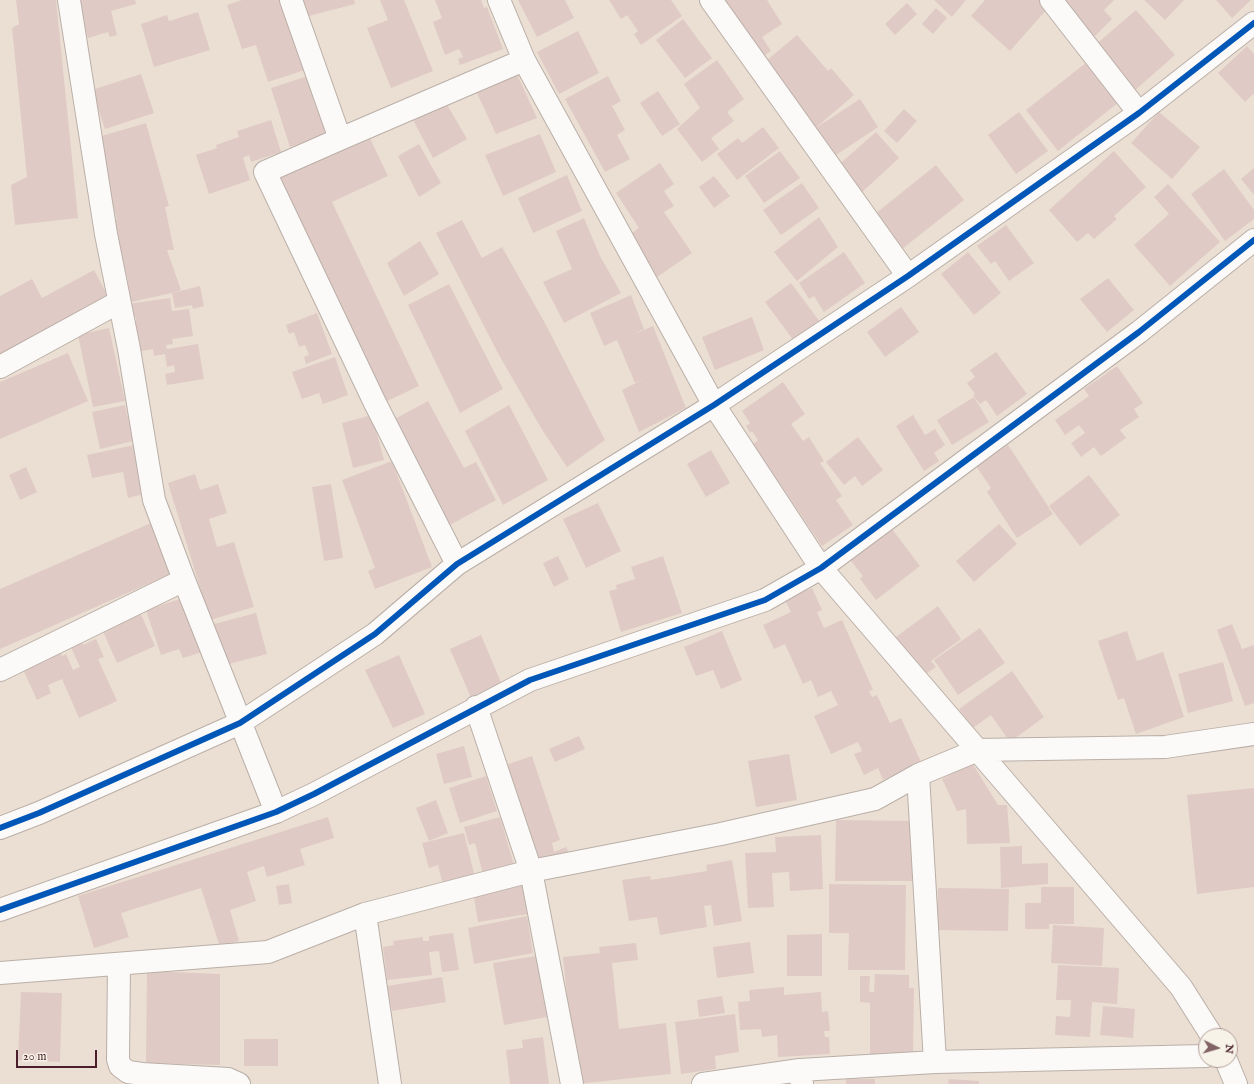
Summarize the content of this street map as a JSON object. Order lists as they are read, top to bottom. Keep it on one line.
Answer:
{"scale_bar":"20 m","north":"right"}
